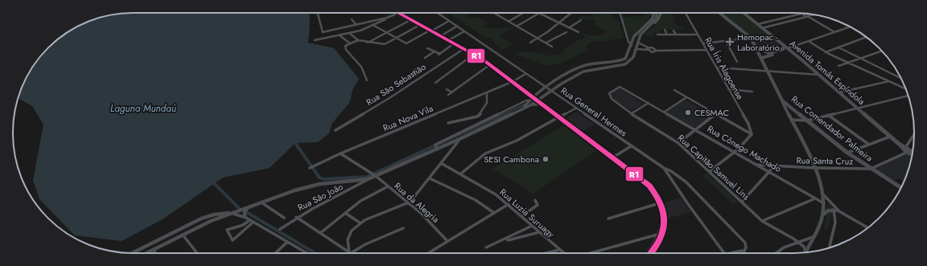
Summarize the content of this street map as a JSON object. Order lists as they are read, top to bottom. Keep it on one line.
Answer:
{"streets":{"highway":["Avenida Tomás Espíndola","Rua Comendador Palmeira"],"street":["Rua Íris Alagoense","Rua São Sebastião","Rua General Hermes","Rua Nova Vila","Rua Cônego Machado","Rua Santa Cruz","Rua Capitão Samuel Lins","Rua São João","Rua da Alegria","Rua Luzia Suruagy"]},"crossings":[["Rua General Hermes","Rua Nova Vila"],["Rua Nova Vila","Rua da Alegria"],["Rua Comendador Palmeira","Rua Santa Cruz"],["Rua Cônego Machado","Rua Santa Cruz"],["Rua Cônego Machado","Rua Capitão Samuel Lins"]],"water":["Laguna Mundaú"],"places":{"health":["Hemopac - Laboratório"],"other":["CESMAC","SESI Cambona"]},"lines":["transit line R1"]}
